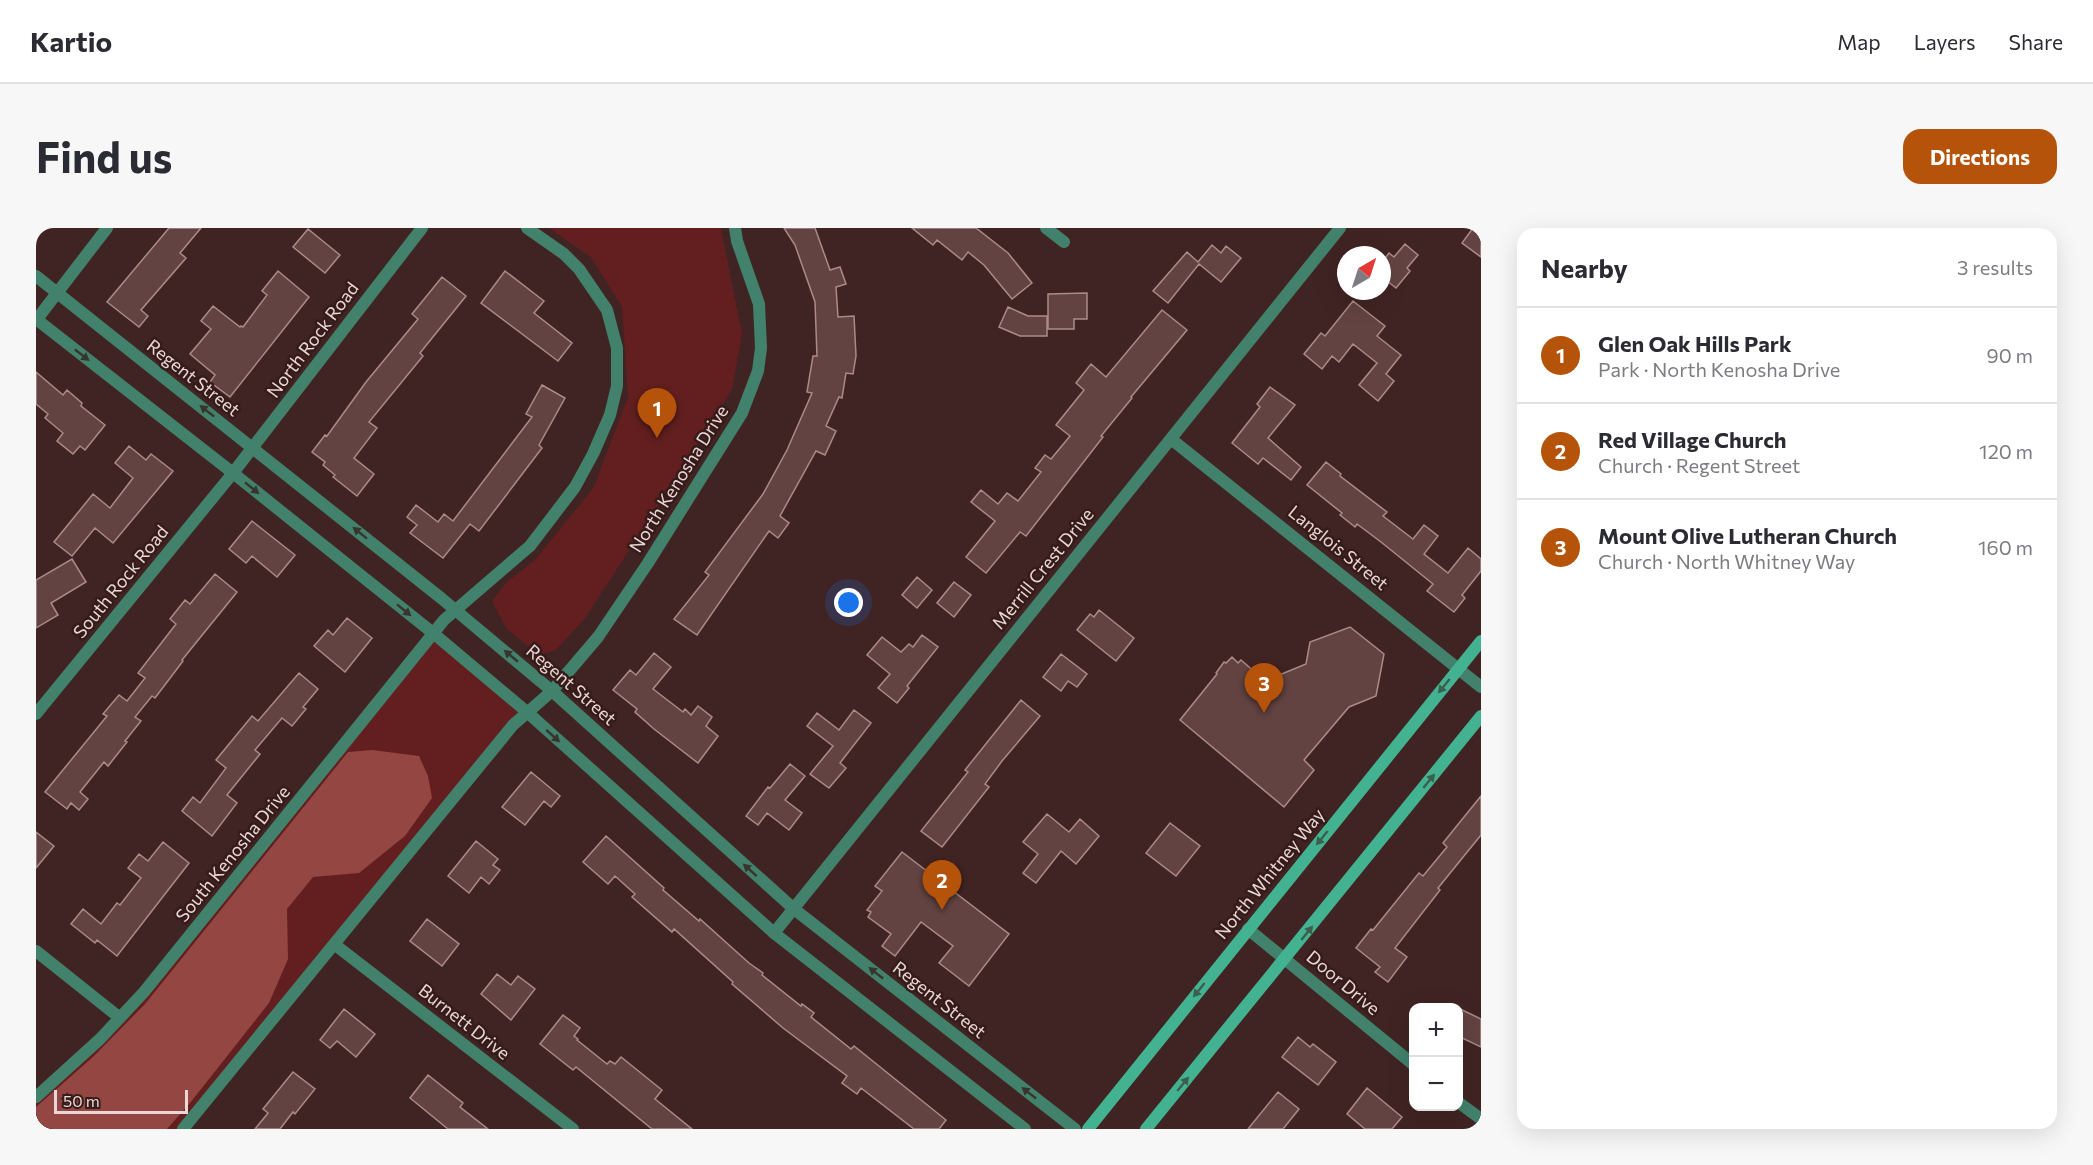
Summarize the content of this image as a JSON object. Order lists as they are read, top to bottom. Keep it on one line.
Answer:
{"streets":{"main road":["North Whitney Way"],"street":["North Rock Road","Regent Street","North Kenosha Drive","Langlois Street","Merrill Crest Drive","South Rock Road","South Kenosha Drive","Door Drive","Burnett Drive"]},"crossings":[["North Rock Road","Regent Street"],["North Rock Road","South Rock Road"],["Regent Street","North Kenosha Drive"],["Regent Street","Merrill Crest Drive"],["Regent Street","South Kenosha Drive"],["Langlois Street","Merrill Crest Drive"],["Langlois Street","North Whitney Way"],["North Whitney Way","Door Drive"]],"scale_bar":"50 m","north":"top right","page":{"header":"Kartio","nav":["Map","Layers","Share"],"buttons":"Directions","title":"Find us","heading":["Nearby","3 results"],"list":[{"mark":"1","name":"Glen Oak Hills Park","note":"Park · North Kenosha Drive","value":"90 m"},{"mark":"2","name":"Red Village Church","note":"Church · Regent Street","value":"120 m"},{"mark":"3","name":"Mount Olive Lutheran Church","note":"Church · North Whitney Way","value":"160 m"}],"pins":["1","3","2"],"map_buttons":["+","−"],"scale":"50 m"}}
